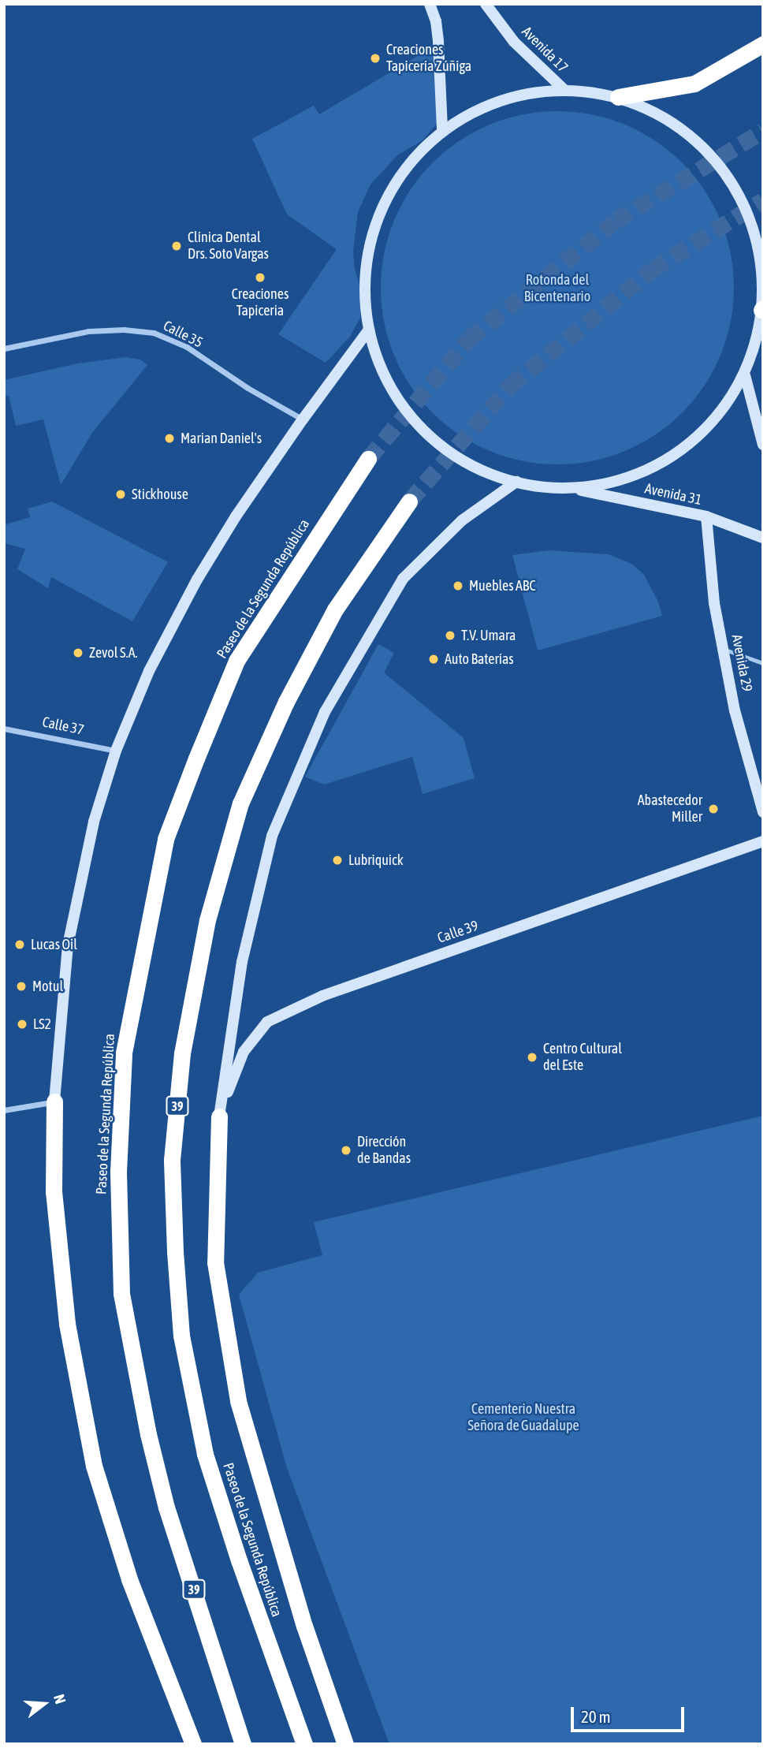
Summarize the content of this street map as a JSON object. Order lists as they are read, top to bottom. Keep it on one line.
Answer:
{"streets":{"highway":["Paseo de la Segunda República","39"],"main road":["Avenida 17","Avenida 31","Avenida 29","Calle 39"],"street":["Calle 35","Calle 37"]},"crossings":[["Avenida 31","Avenida 29"]],"parks":["Rotonda del Bicentenario","Cementerio Nuestra Señora de Guadalupe"],"places":["Creaciones Tapicería Zúñiga","Clínica Dental Drs. Soto Vargas","Creaciones Tapiceria","Marian Daniel's","Stickhouse","Muebles ABC","T.V. Umara","Zevol S.A.","Auto Baterías","Abastecedor Miller","Lubriquick","Lucas Oil","Motul","LS2","Centro Cultural del Este","Dirección de Bandas"],"scale_bar":"20 m","north":"right"}
